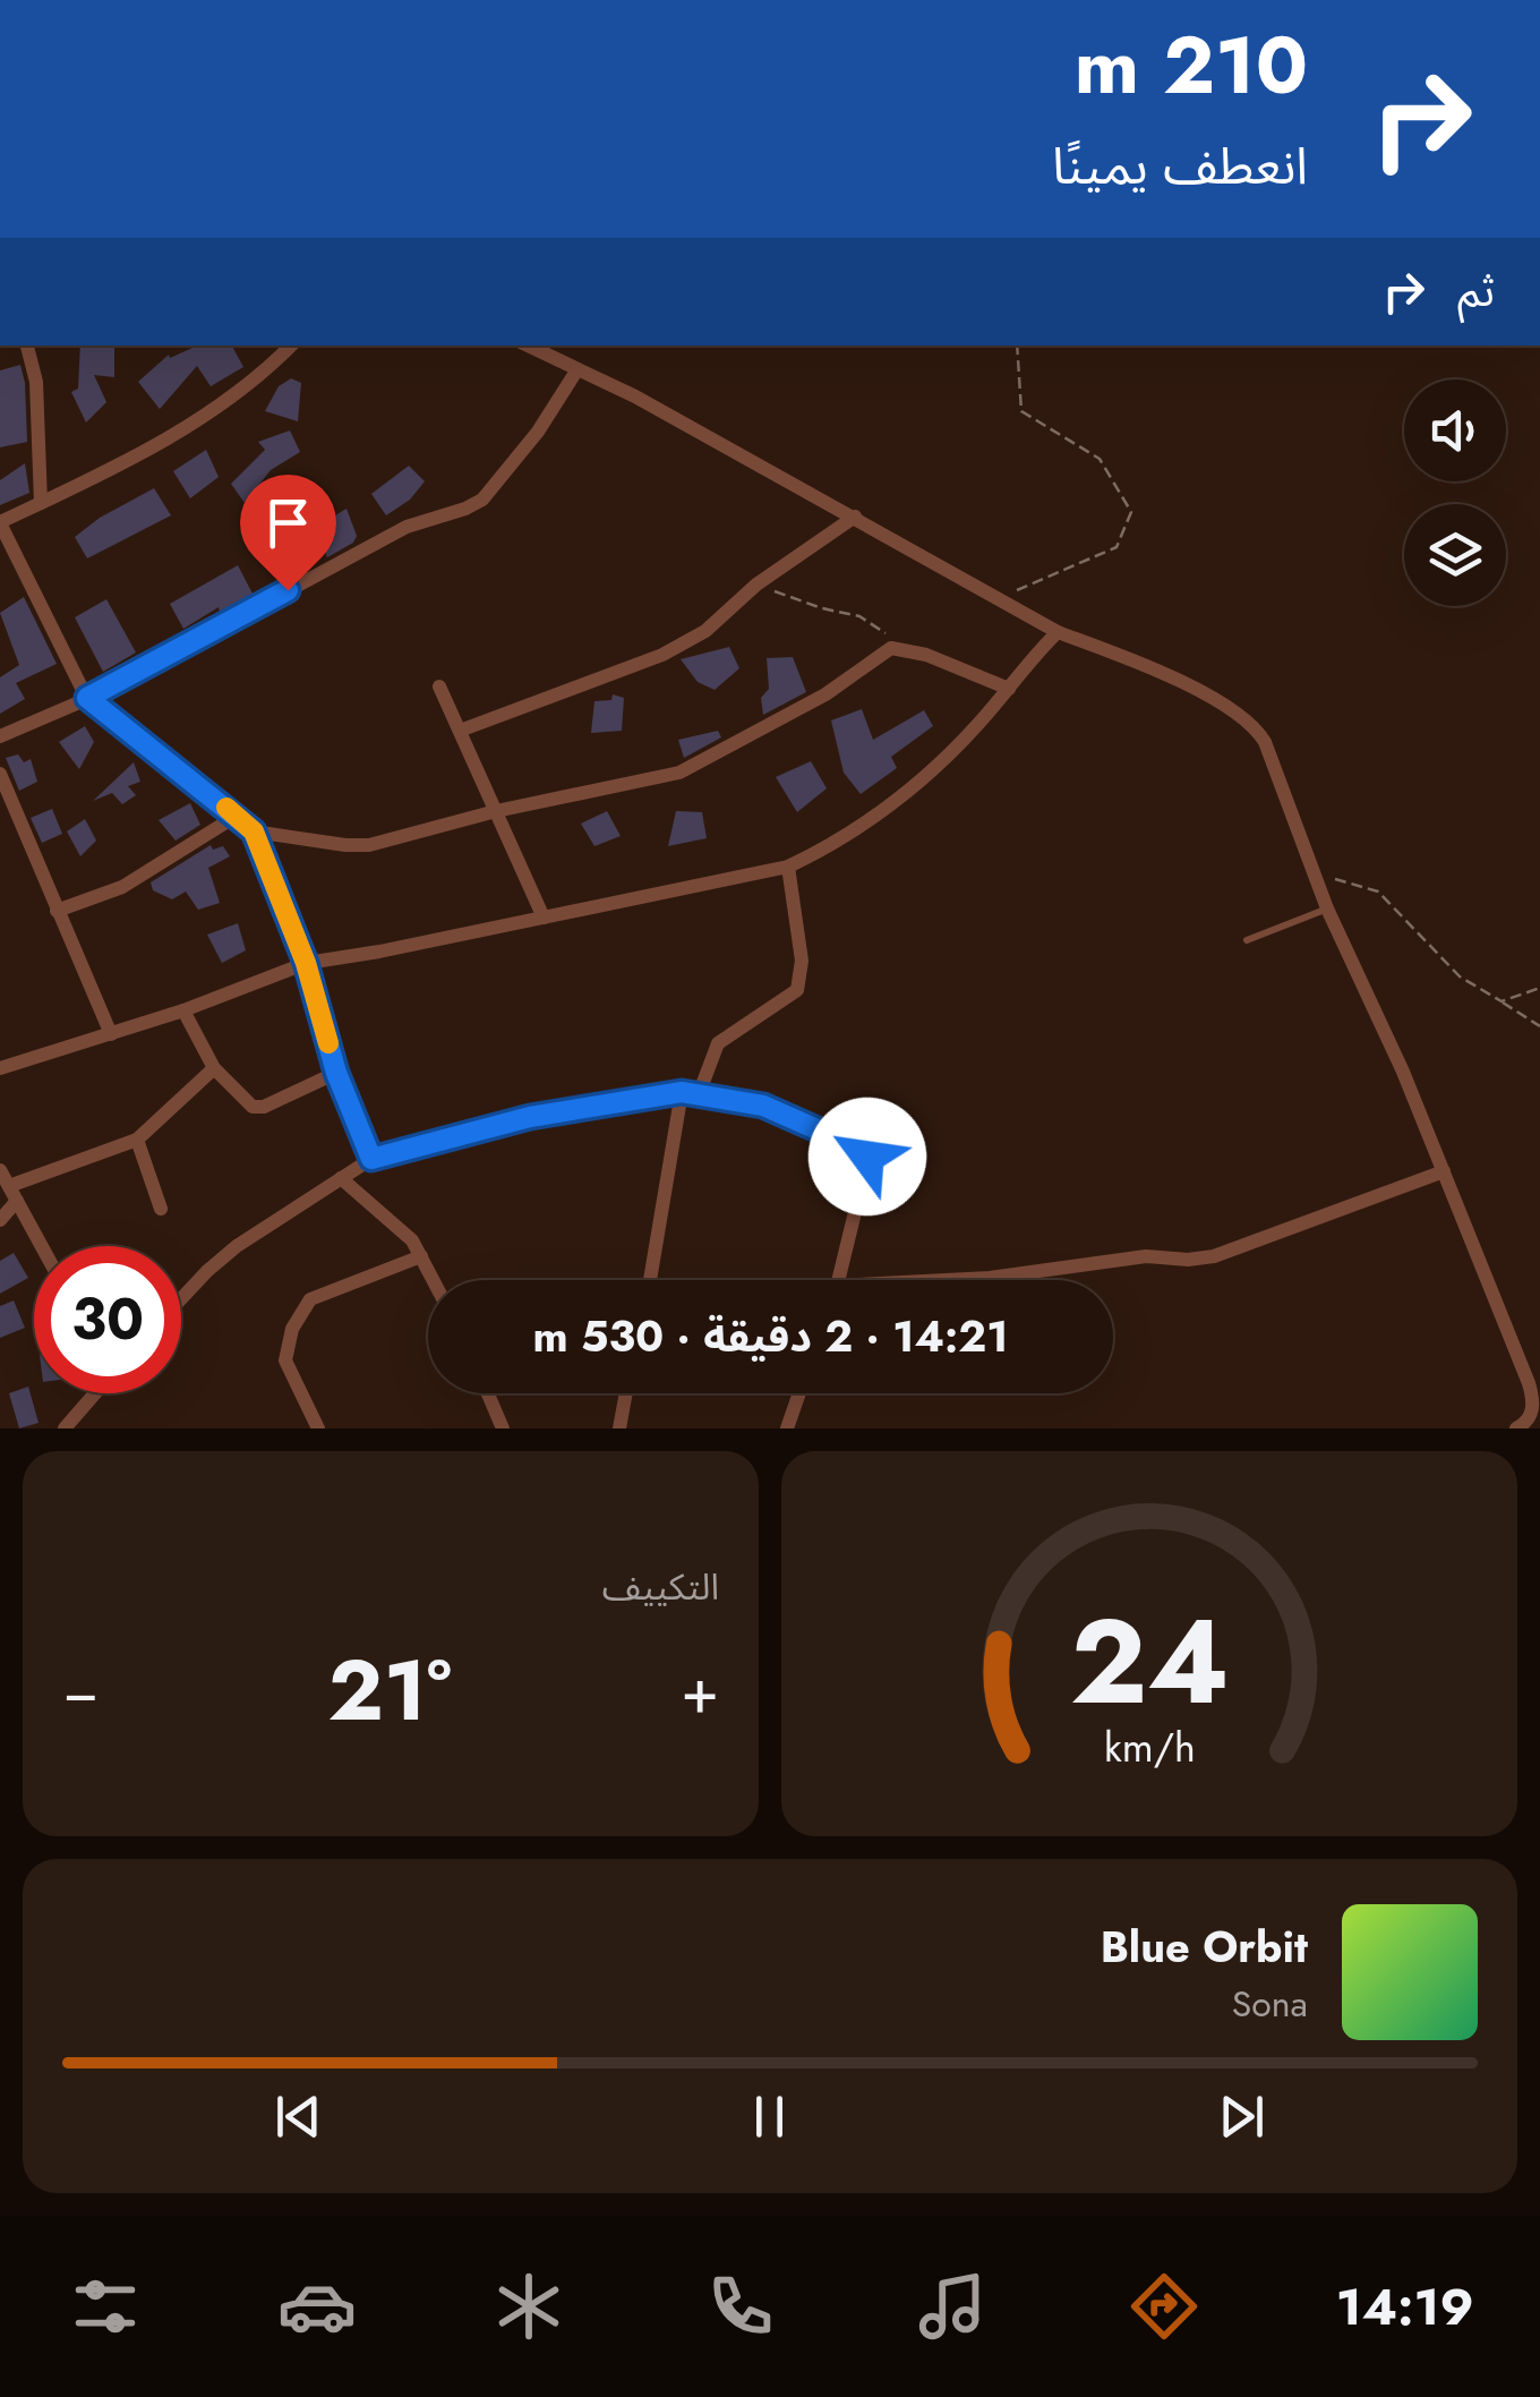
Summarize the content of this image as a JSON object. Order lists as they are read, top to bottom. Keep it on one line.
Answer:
{"page":{"turn":["210 m","انعطف يمينًا"],"then":"ثم","limit":"30","trip":"14:21 · 2 دقيقة · 530 m","tile":"التكييف","heat":["−","21°","+"],"song":["Blue Orbit","Sona"],"tabs":"14:19","gauge":["24","km/h"]}}
